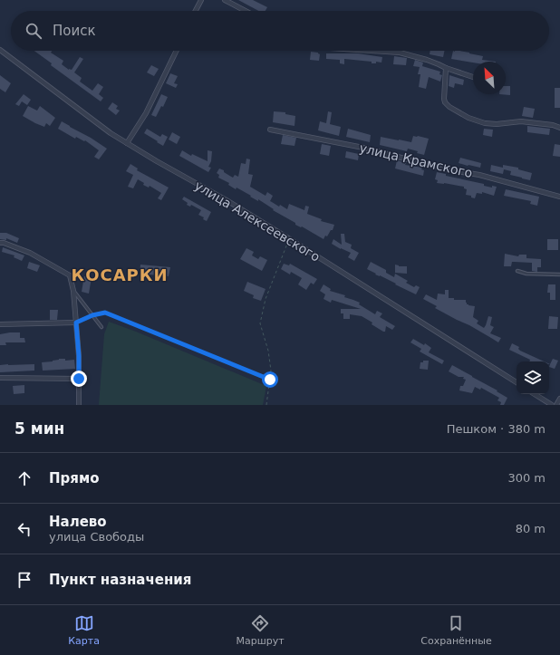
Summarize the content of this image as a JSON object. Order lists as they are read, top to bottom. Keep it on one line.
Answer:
{"streets":{"street":["улица Крамского","улица Алексеевского"]},"districts":["КОСАРКИ"],"north":"top left","page":{"search":"Поиск","heading":["5 мин","Пешком · 380 m"],"list":[["Прямо","300 m"],["Налево","улица Свободы","80 m"],"Пункт назначения"],"nav":["Карта","Маршрут","Сохранённые"]}}
